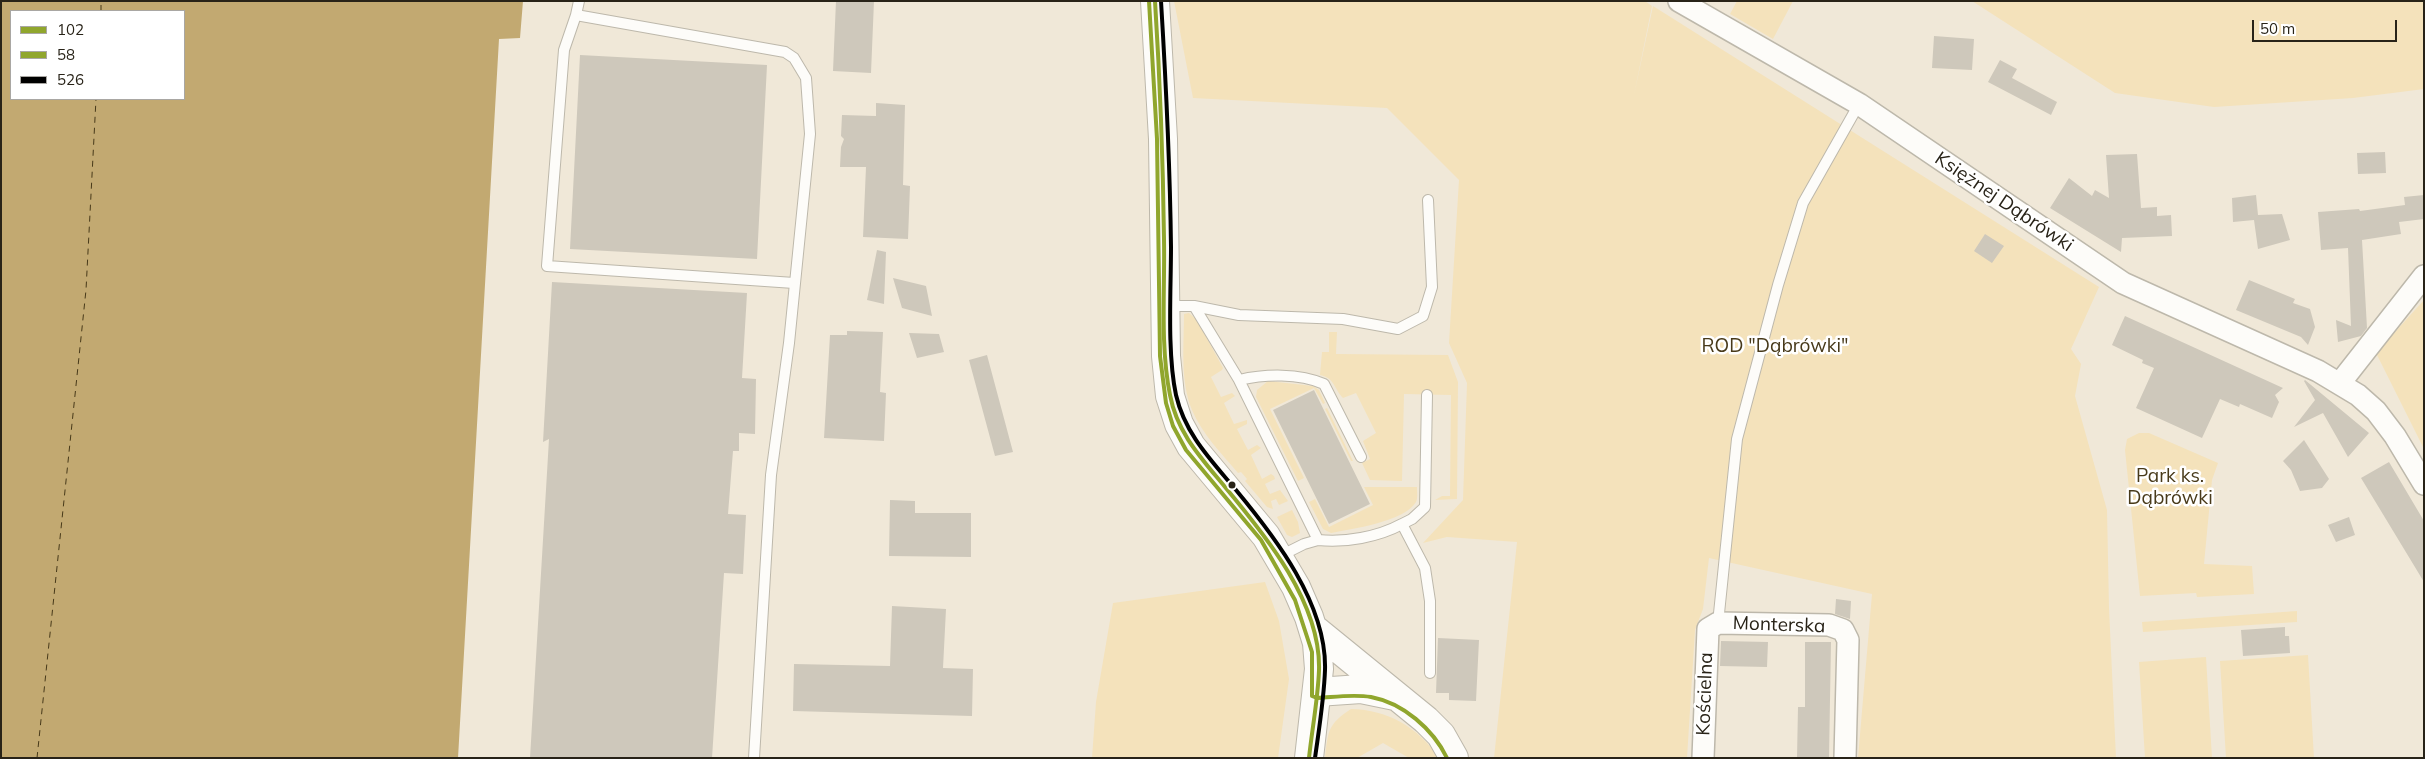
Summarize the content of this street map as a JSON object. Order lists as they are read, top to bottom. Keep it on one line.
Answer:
{"streets":{"street":["Księżnej Dąbrówki","Monterska","Kościelna"]},"crossings":[["Monterska","Kościelna"]],"parks":["ROD \"Dąbrówki\"","Park ks. Dąbrówki"],"lines":["transit line 102","transit line 58","transit line 526"],"legend":["102","58","526"],"scale_bar":"50 m"}
